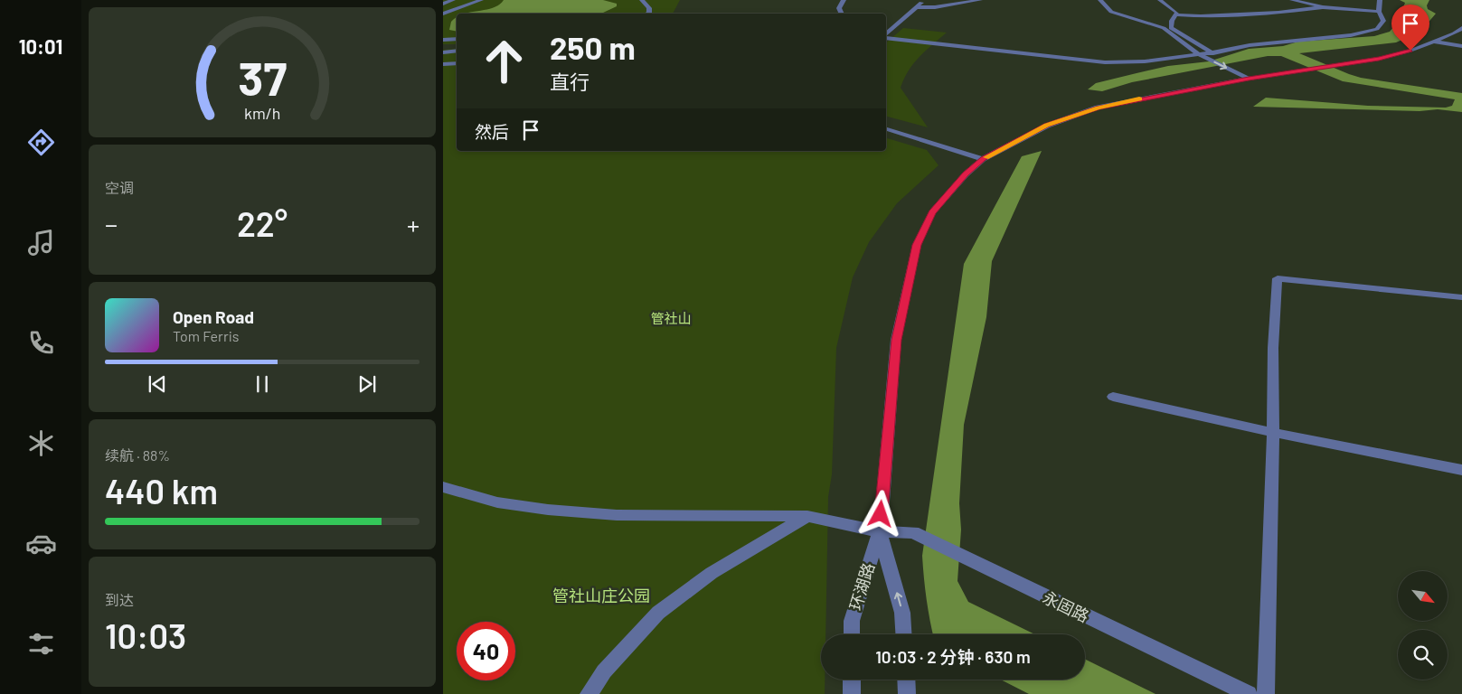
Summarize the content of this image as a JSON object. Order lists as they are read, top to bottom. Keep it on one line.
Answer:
{"streets":{"street":["环湖路","永固路"]},"crossings":[["环湖路","永固路"]],"parks":["管社山","管社山庄公园"],"north":"bottom right","page":{"tabs":"10:01","turn":["250 m","直行"],"then":"然后","tile":["空调",["续航 · 88%","440 km"],["到达","10:03"]],"heat":["−","22°","+"],"song":["Open Road","Tom Ferris"],"limit":"40","trip":"10:03 · 2 分钟 · 630 m","gauge":["37","km/h"]}}
